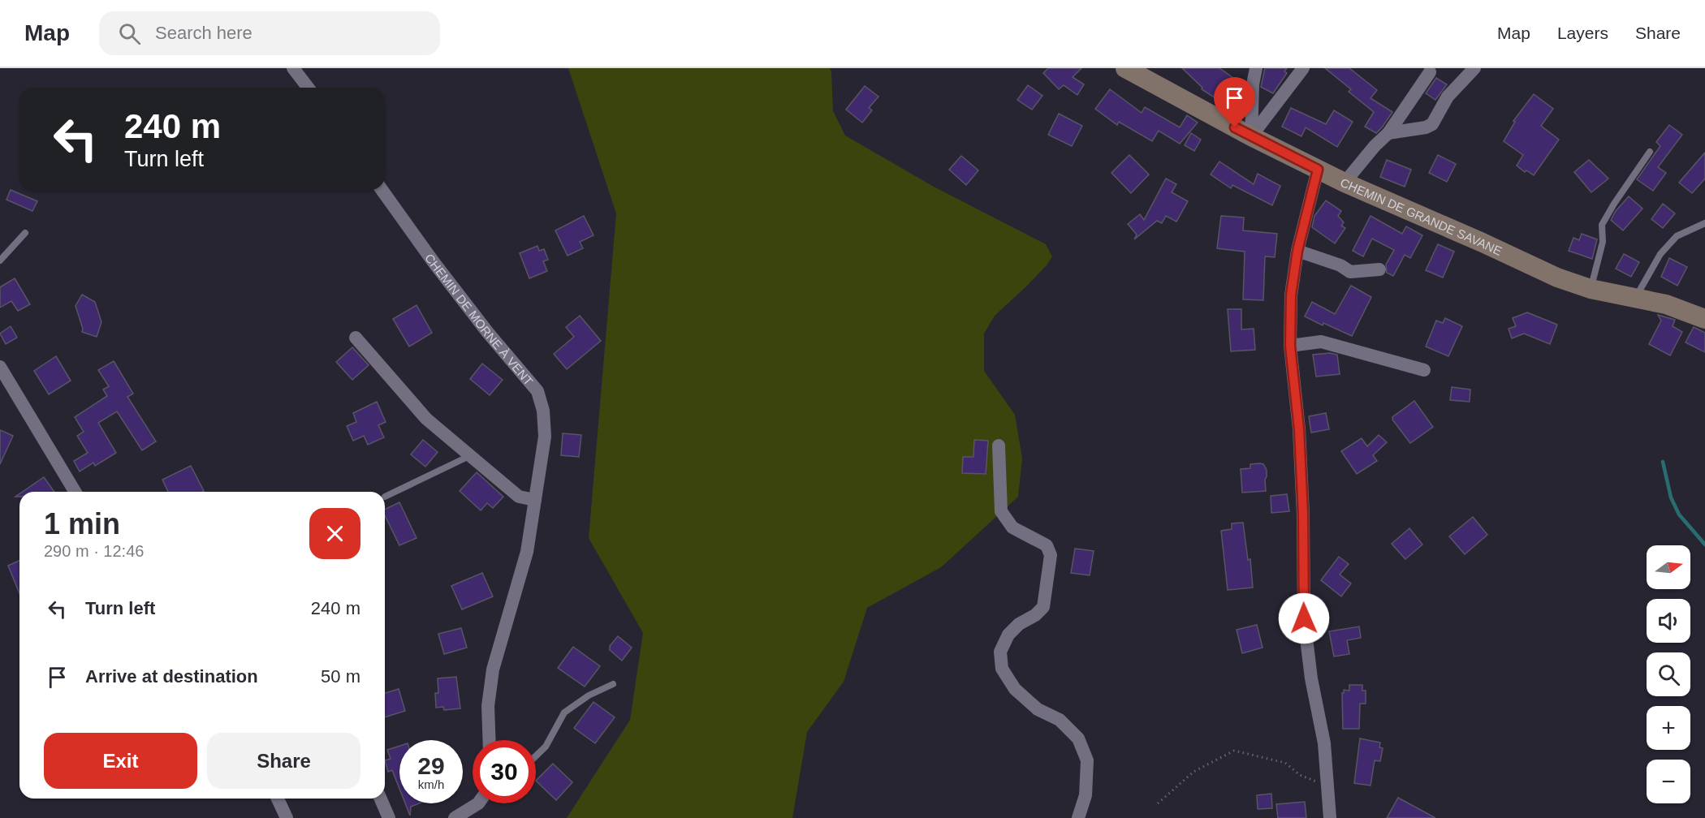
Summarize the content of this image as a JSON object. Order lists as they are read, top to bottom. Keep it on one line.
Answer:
{"streets":{"street":["CHEMIN DE GRANDE SAVANE","CHEMIN DE MORNE À VENT"]},"north":"right","page":{"header":"Map","search":"Search here","nav":["Map","Layers","Share"],"turn":["240 m","Turn left"],"heading":["1 min","290 m · 12:46"],"map_buttons":["+","−"],"list":[{"name":"Turn left","value":"240 m"},{"name":"Arrive at destination","value":"50 m"}],"buttons":["Exit","Share"],"speed":"29 km/h","limit":"30"}}
